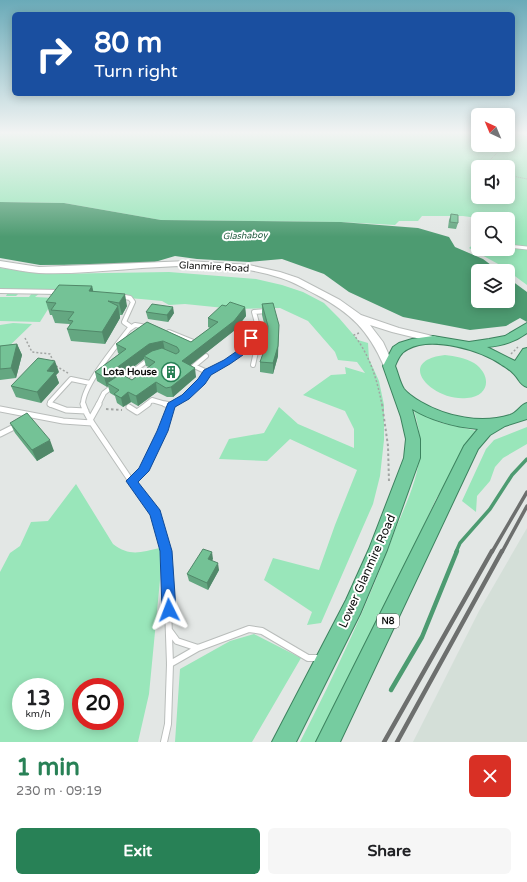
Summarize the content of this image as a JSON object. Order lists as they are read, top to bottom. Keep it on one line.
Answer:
{"streets":{"highway":["Lower Glanmire Road","N8"],"main road":["Glanmire Road"]},"crossings":[["Glanmire Road","N8"],["Lower Glanmire Road","N8"]],"water":["Glashaboy"],"places":{"building":["Lota House"]},"north":"top left","page":{"turn":["80 m","Turn right"],"speed":"13 km/h","limit":"20","heading":["1 min","230 m · 09:19"],"buttons":["Exit","Share"]}}
